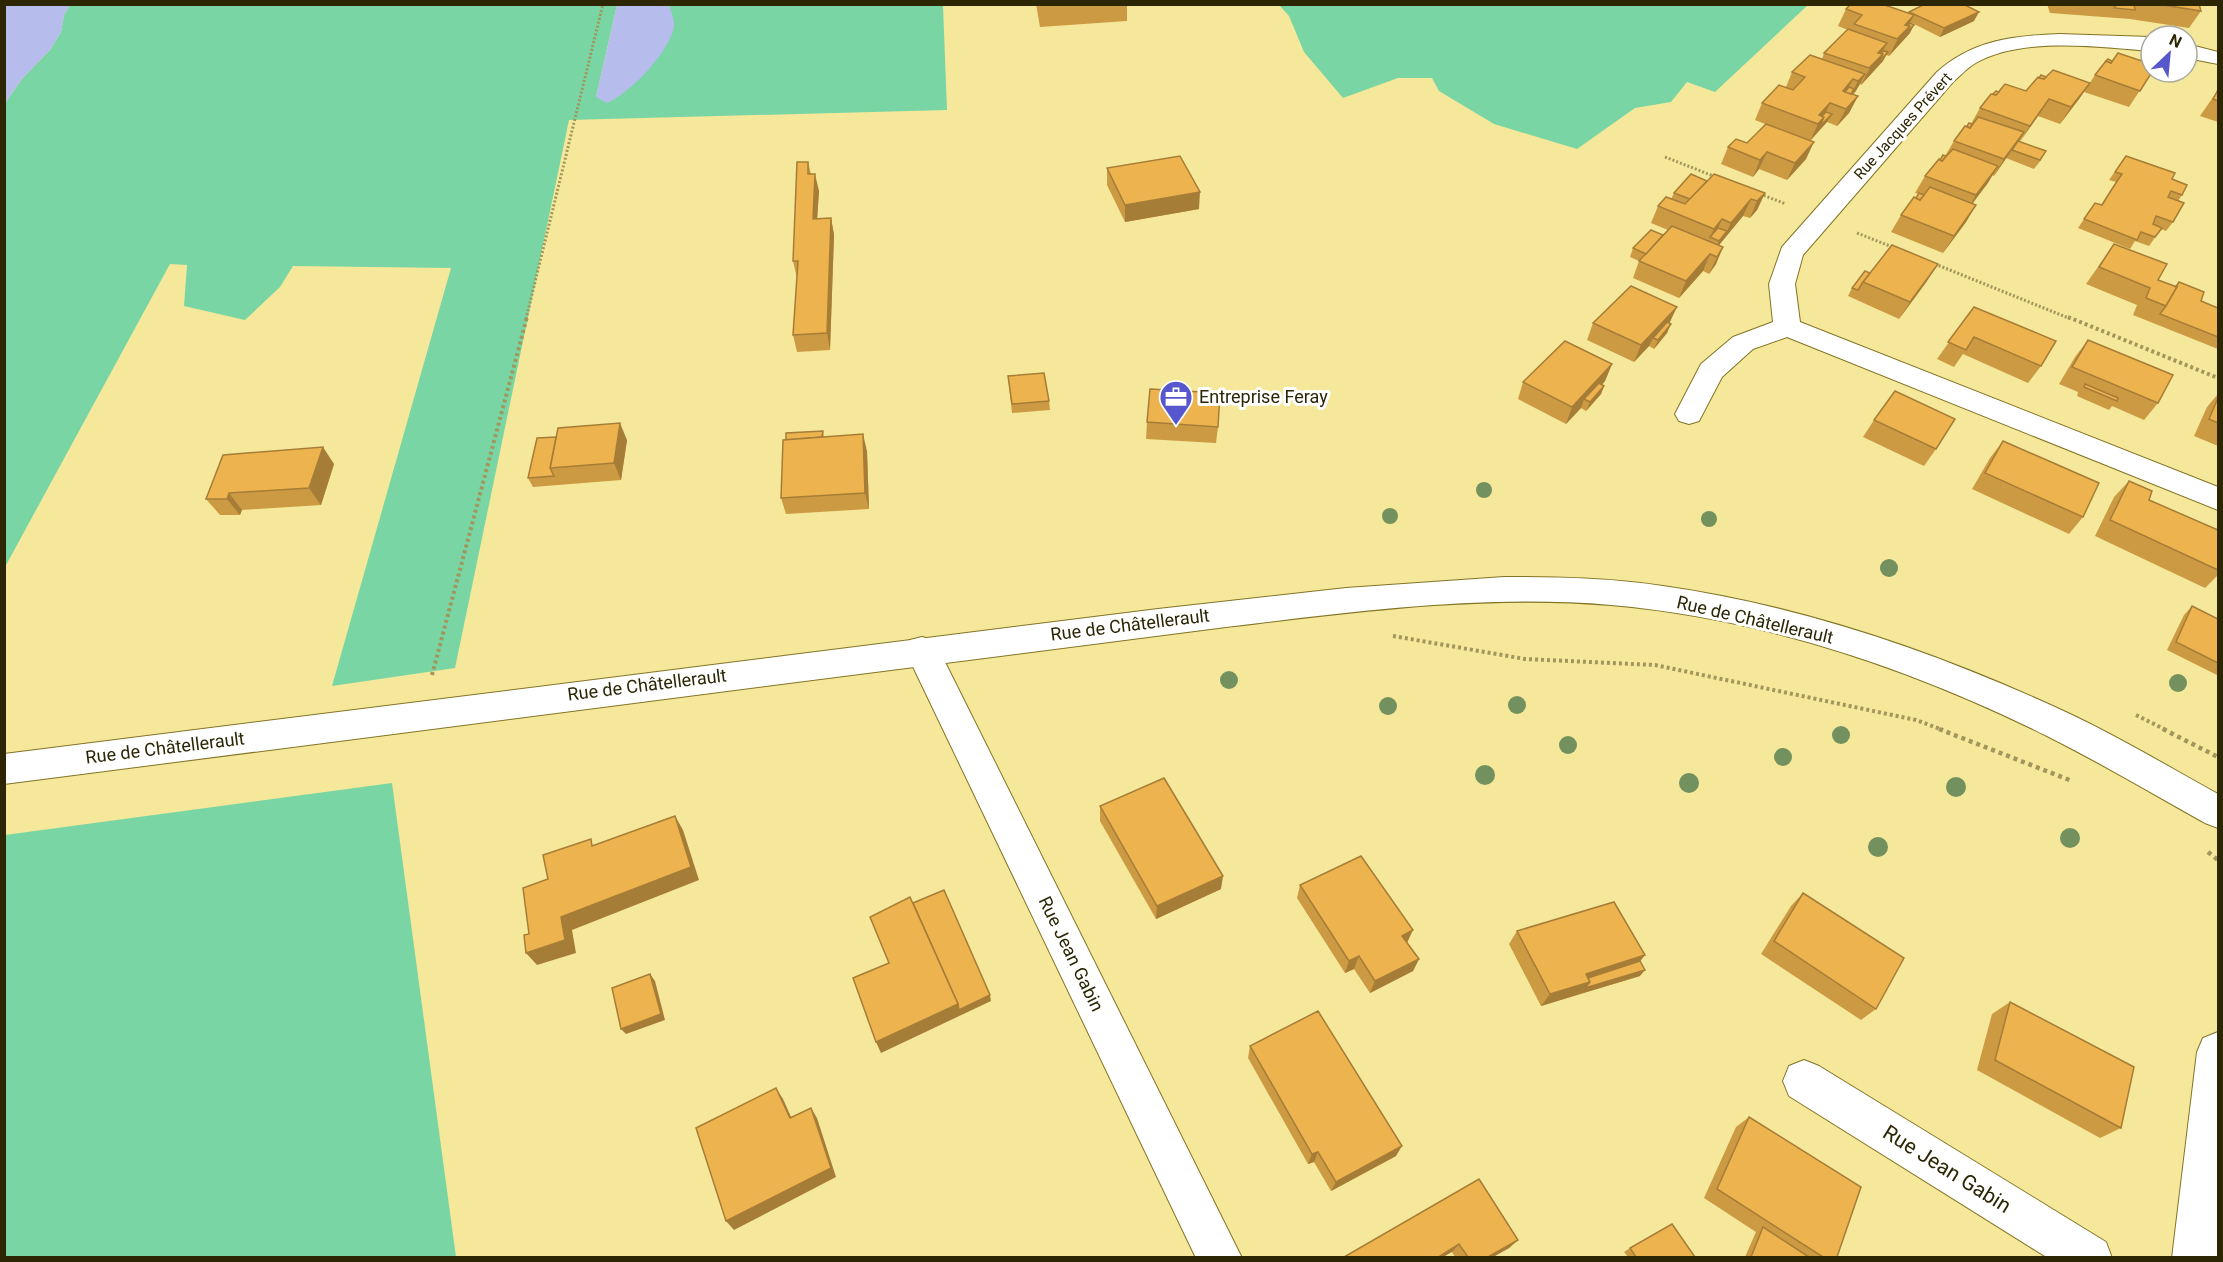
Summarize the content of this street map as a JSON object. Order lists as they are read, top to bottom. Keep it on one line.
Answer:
{"streets":{"street":["Rue Jacques Prévert","Rue de Châtellerault","Rue Jean Gabin"]},"crossings":[["Rue de Châtellerault","Rue Jean Gabin"]],"places":{"office":["Entreprise Feray"]},"north":"top right"}
